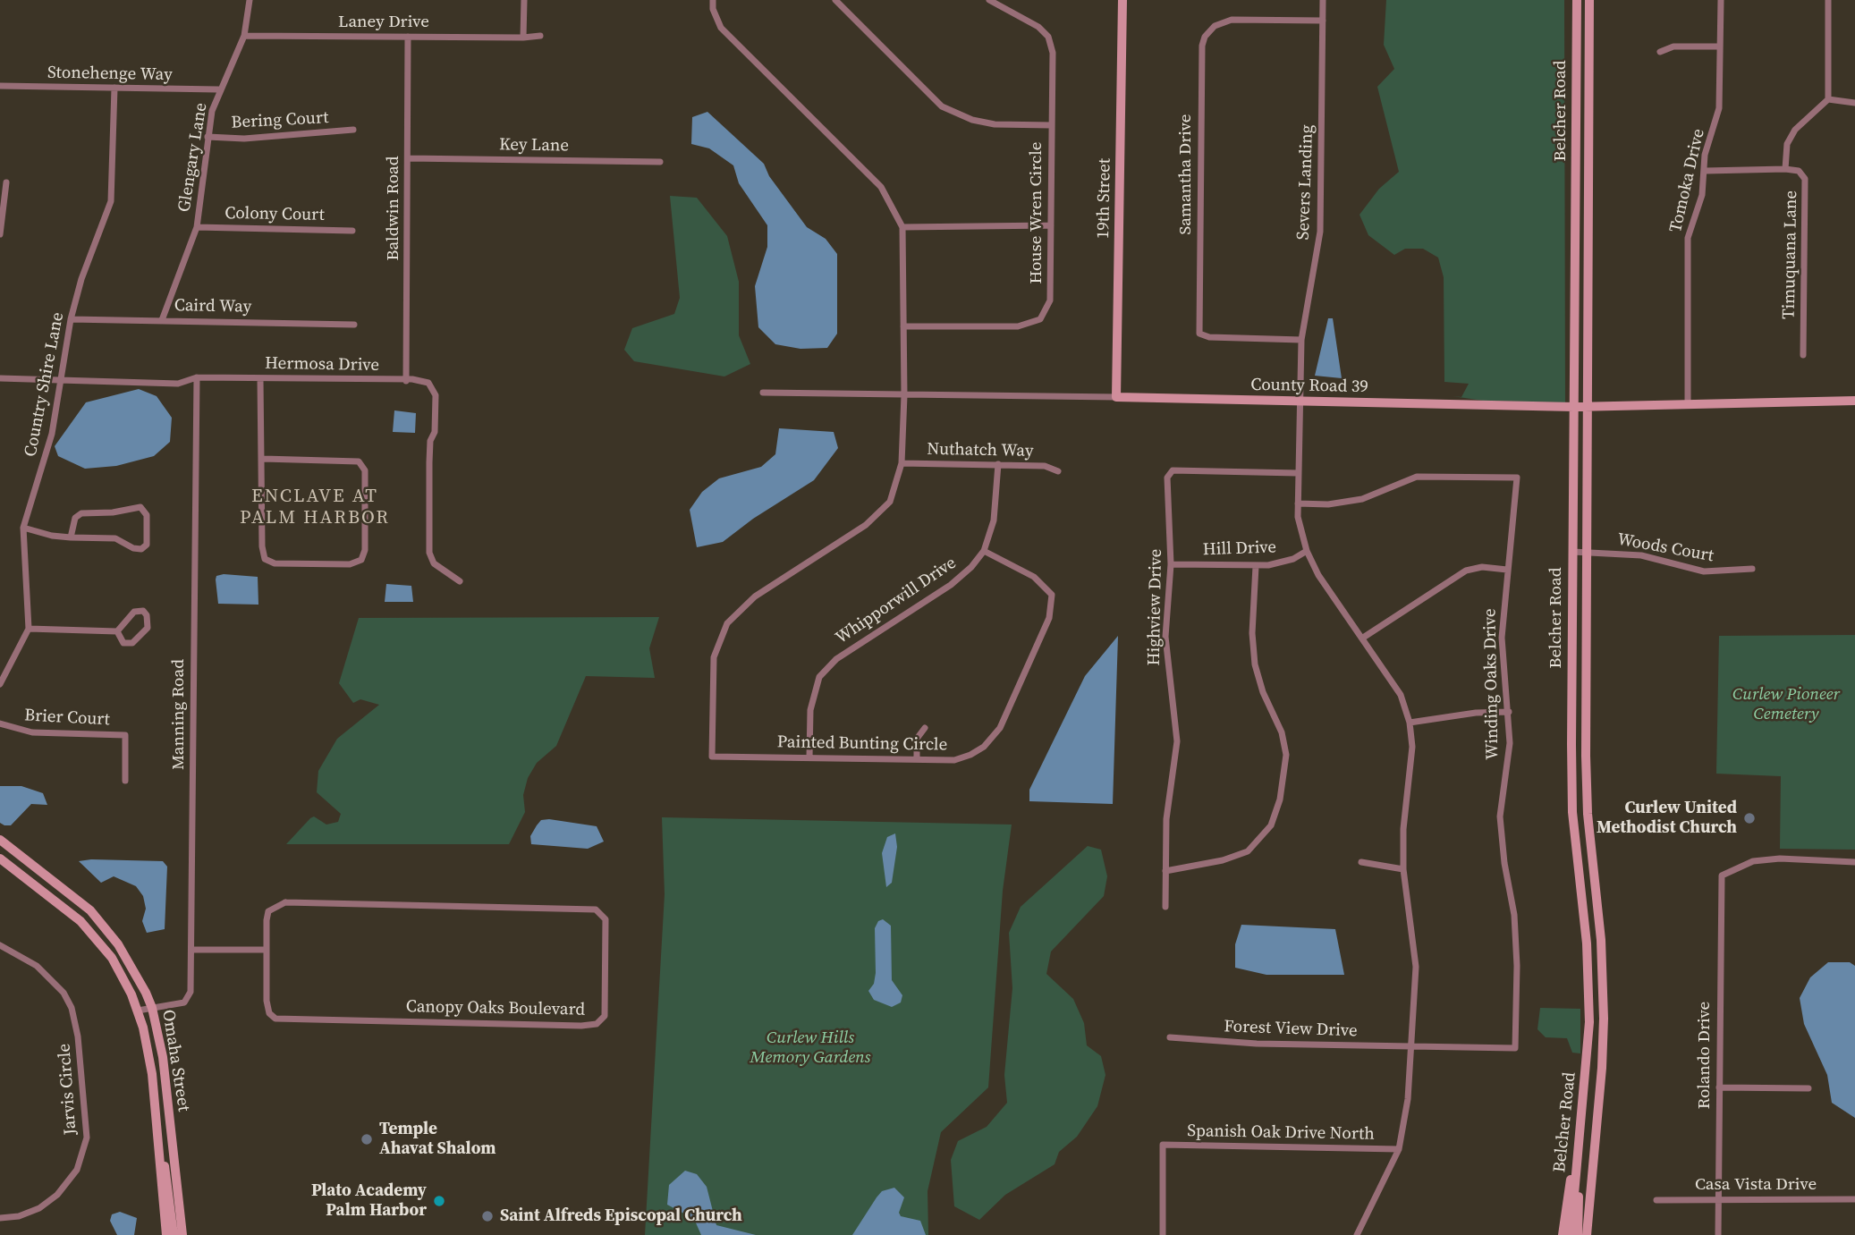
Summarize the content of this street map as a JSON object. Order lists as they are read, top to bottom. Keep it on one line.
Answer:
{"streets":{"main road":["Belcher Road","19th Street","County Road 39","Omaha Street"],"street":["Laney Drive","Stonehenge Way","Bering Court","Key Lane","Glengary Lane","Samantha Drive","Tomoka Drive","Severs Landing","Baldwin Road","House Wren Circle","Colony Court","Timuquana Lane","Caird Way","Hermosa Drive","Country Shire Lane","Nuthatch Way","Woods Court","Hill Drive","Whipporwill Drive","Highview Drive","Winding Oaks Drive","Manning Road","Brier Court","Painted Bunting Circle","Canopy Oaks Boulevard","Forest View Drive","Rolando Drive","Jarvis Circle","Spanish Oak Drive North","Casa Vista Drive"]},"crossings":[["Laney Drive","Glengary Lane"],["Laney Drive","Baldwin Road"],["Stonehenge Way","Glengary Lane"],["Stonehenge Way","Country Shire Lane"],["Belcher Road","County Road 39"],["Belcher Road","Woods Court"],["Bering Court","Glengary Lane"],["Key Lane","Baldwin Road"],["Glengary Lane","Colony Court"],["Glengary Lane","Caird Way"],["Samantha Drive","Severs Landing"],["Tomoka Drive","Timuquana Lane"],["Tomoka Drive","County Road 39"],["Severs Landing","County Road 39"],["Severs Landing","Hill Drive"],["Severs Landing","Highview Drive"],["Severs Landing","Winding Oaks Drive"],["Severs Landing","Forest View Drive"],["Severs Landing","Spanish Oak Drive North"],["19th Street","County Road 39"],["Baldwin Road","Hermosa Drive"],["Caird Way","Country Shire Lane"],["Hermosa Drive","Country Shire Lane"],["Hermosa Drive","Manning Road"],["Nuthatch Way","Whipporwill Drive"],["Nuthatch Way","Painted Bunting Circle"],["Hill Drive","Highview Drive"],["Whipporwill Drive","Painted Bunting Circle"],["Winding Oaks Drive","Forest View Drive"],["Manning Road","Omaha Street"],["Rolando Drive","Casa Vista Drive"]],"districts":["ENCLAVE AT PALM HARBOR"],"parks":["Curlew Pioneer Cemetery","Curlew Hills Memory Gardens"],"places":["Curlew United Methodist Church","Temple Ahavat Shalom","Plato Academy Palm Harbor","Saint Alfreds Episcopal Church"]}
